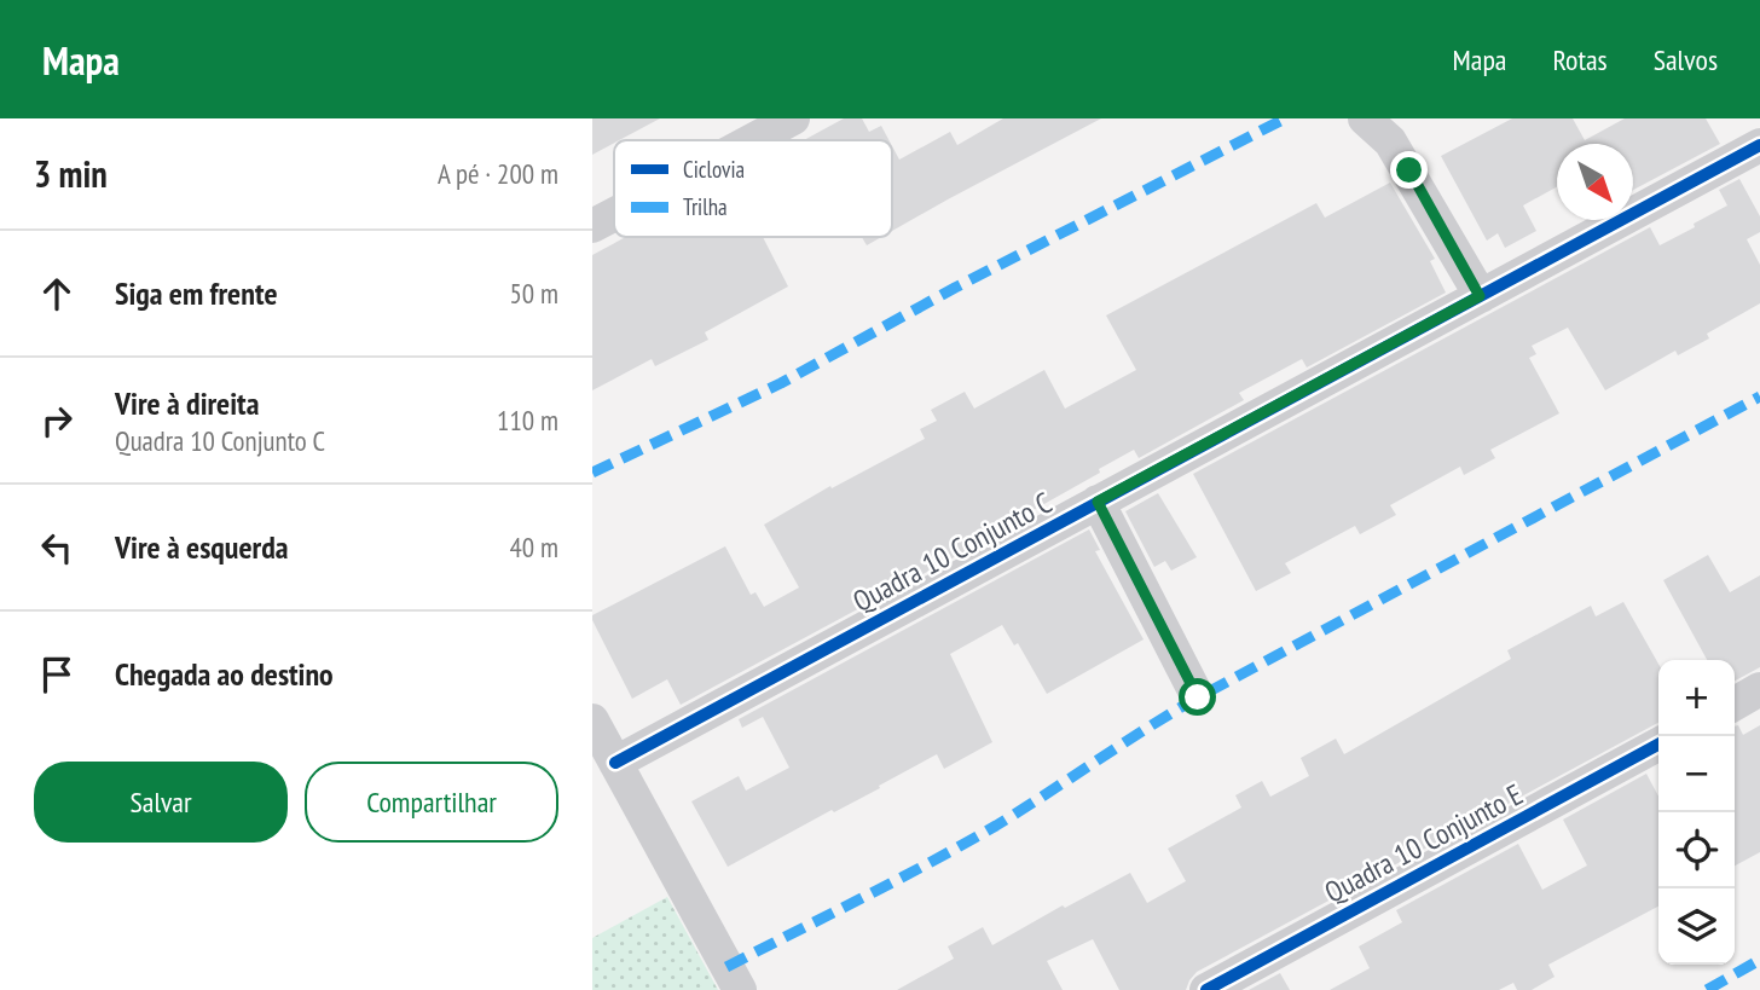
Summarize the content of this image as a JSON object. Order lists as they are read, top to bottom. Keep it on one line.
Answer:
{"streets":{"street":["Quadra 10 Conjunto C","Quadra 10 Conjunto E"]},"legend":["Ciclovia","Trilha"],"north":"bottom right","page":{"header":"Mapa","nav":["Mapa","Rotas","Salvos"],"heading":["3 min","A pé · 200 m"],"list":[["Siga em frente","50 m"],["Vire à direita","Quadra 10 Conjunto C","110 m"],["Vire à esquerda","40 m"],"Chegada ao destino"],"map_buttons":["+","−"],"buttons":["Salvar","Compartilhar"]}}
